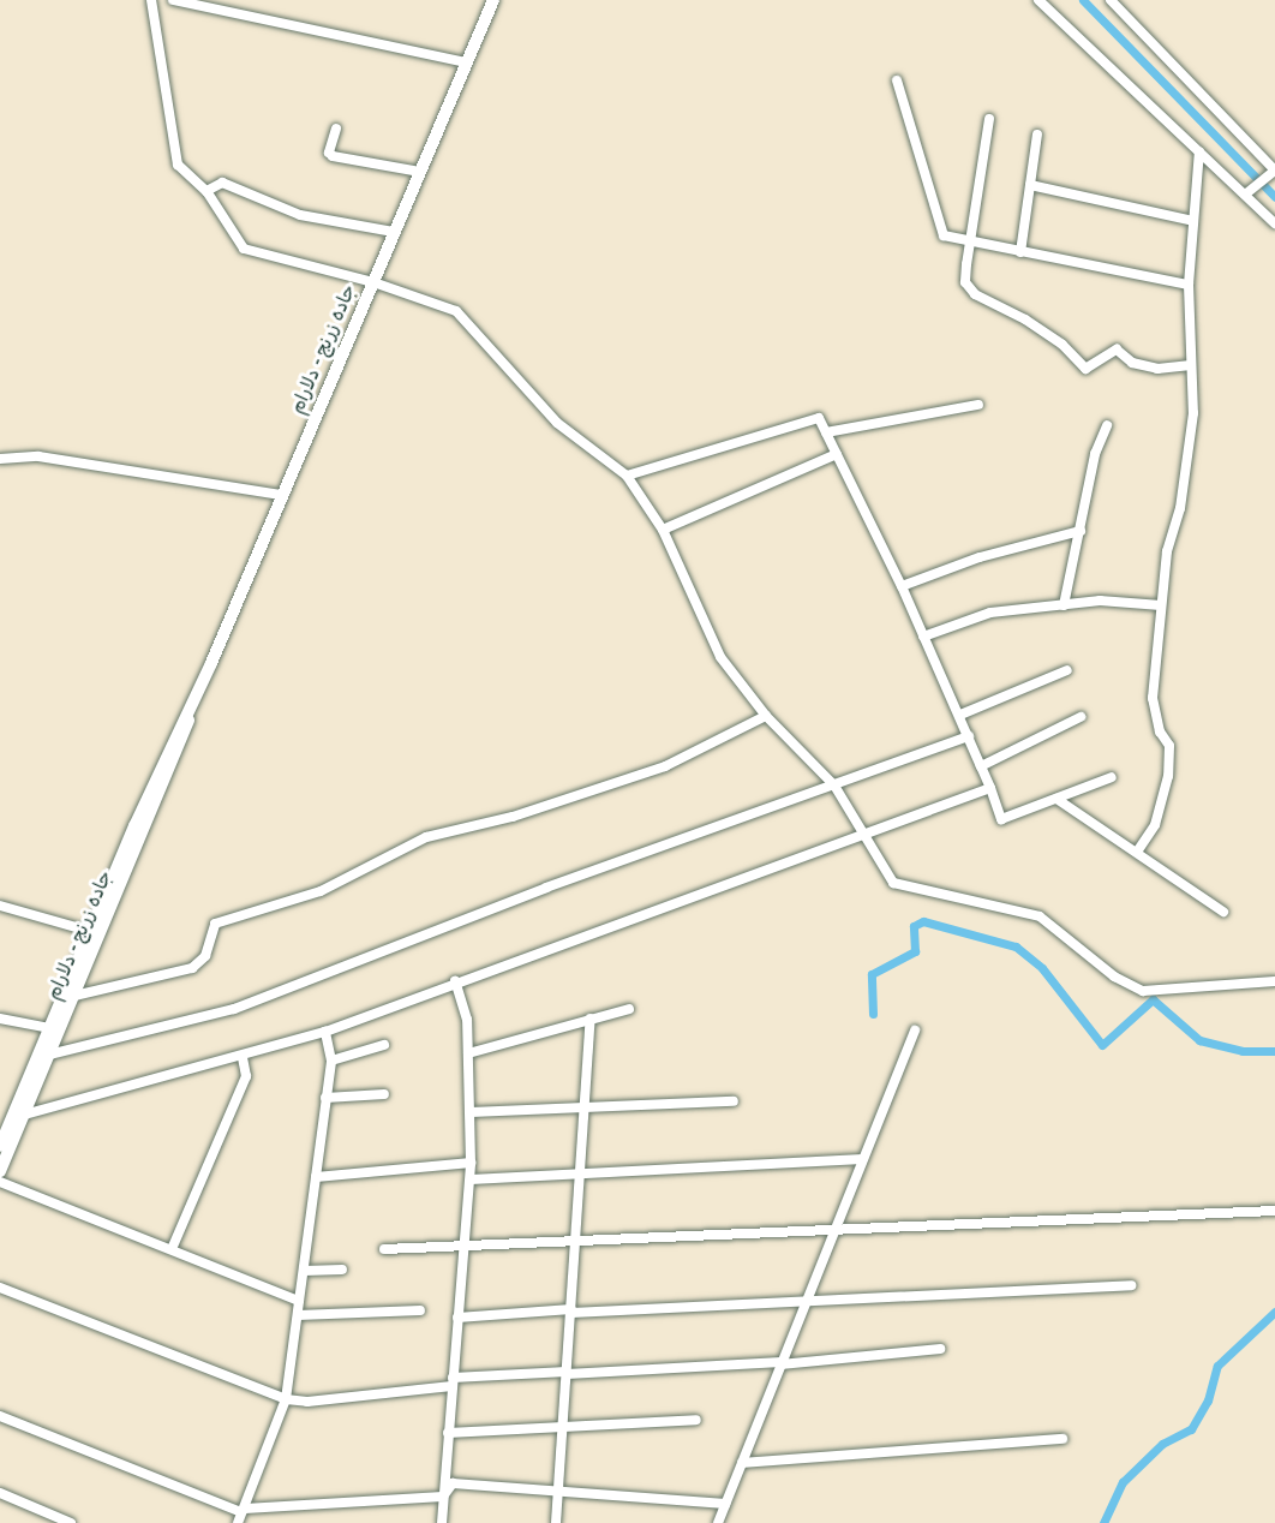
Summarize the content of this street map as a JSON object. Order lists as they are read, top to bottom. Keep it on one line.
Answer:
{"streets":{"highway":["جاده زرنج - دلارام"]}}
